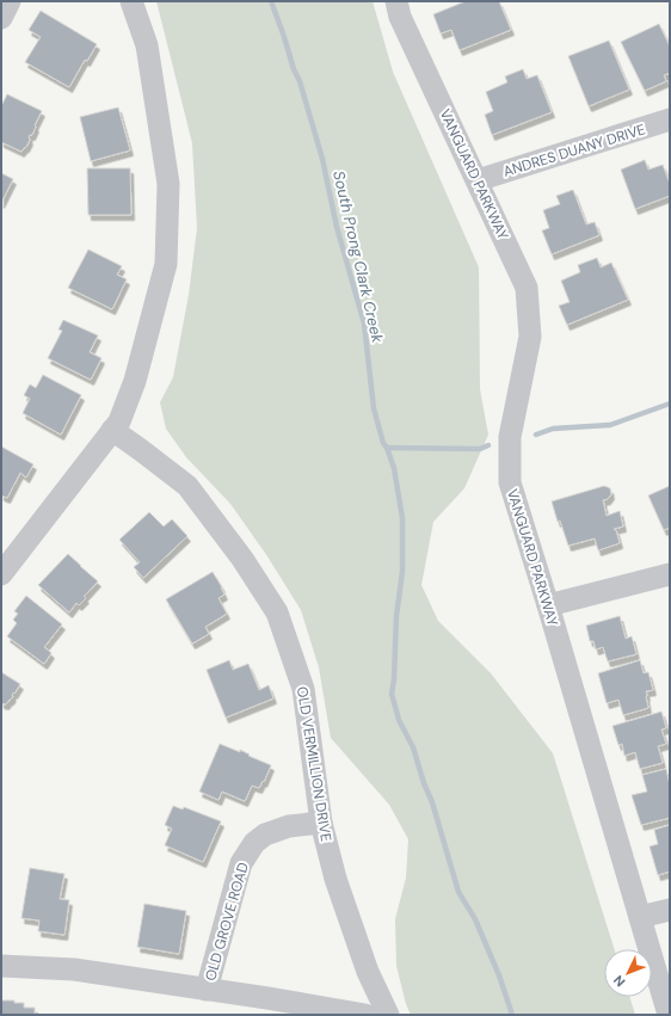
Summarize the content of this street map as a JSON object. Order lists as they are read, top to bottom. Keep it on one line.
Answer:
{"streets":{"street":["ANDRES DUANY DRIVE","VANGUARD PARKWAY","OLD VERMILLION DRIVE","OLD GROVE ROAD"]},"crossings":[["ANDRES DUANY DRIVE","VANGUARD PARKWAY"],["OLD VERMILLION DRIVE","OLD GROVE ROAD"]],"water":["South Prong Clark Creek"],"north":"bottom left"}
